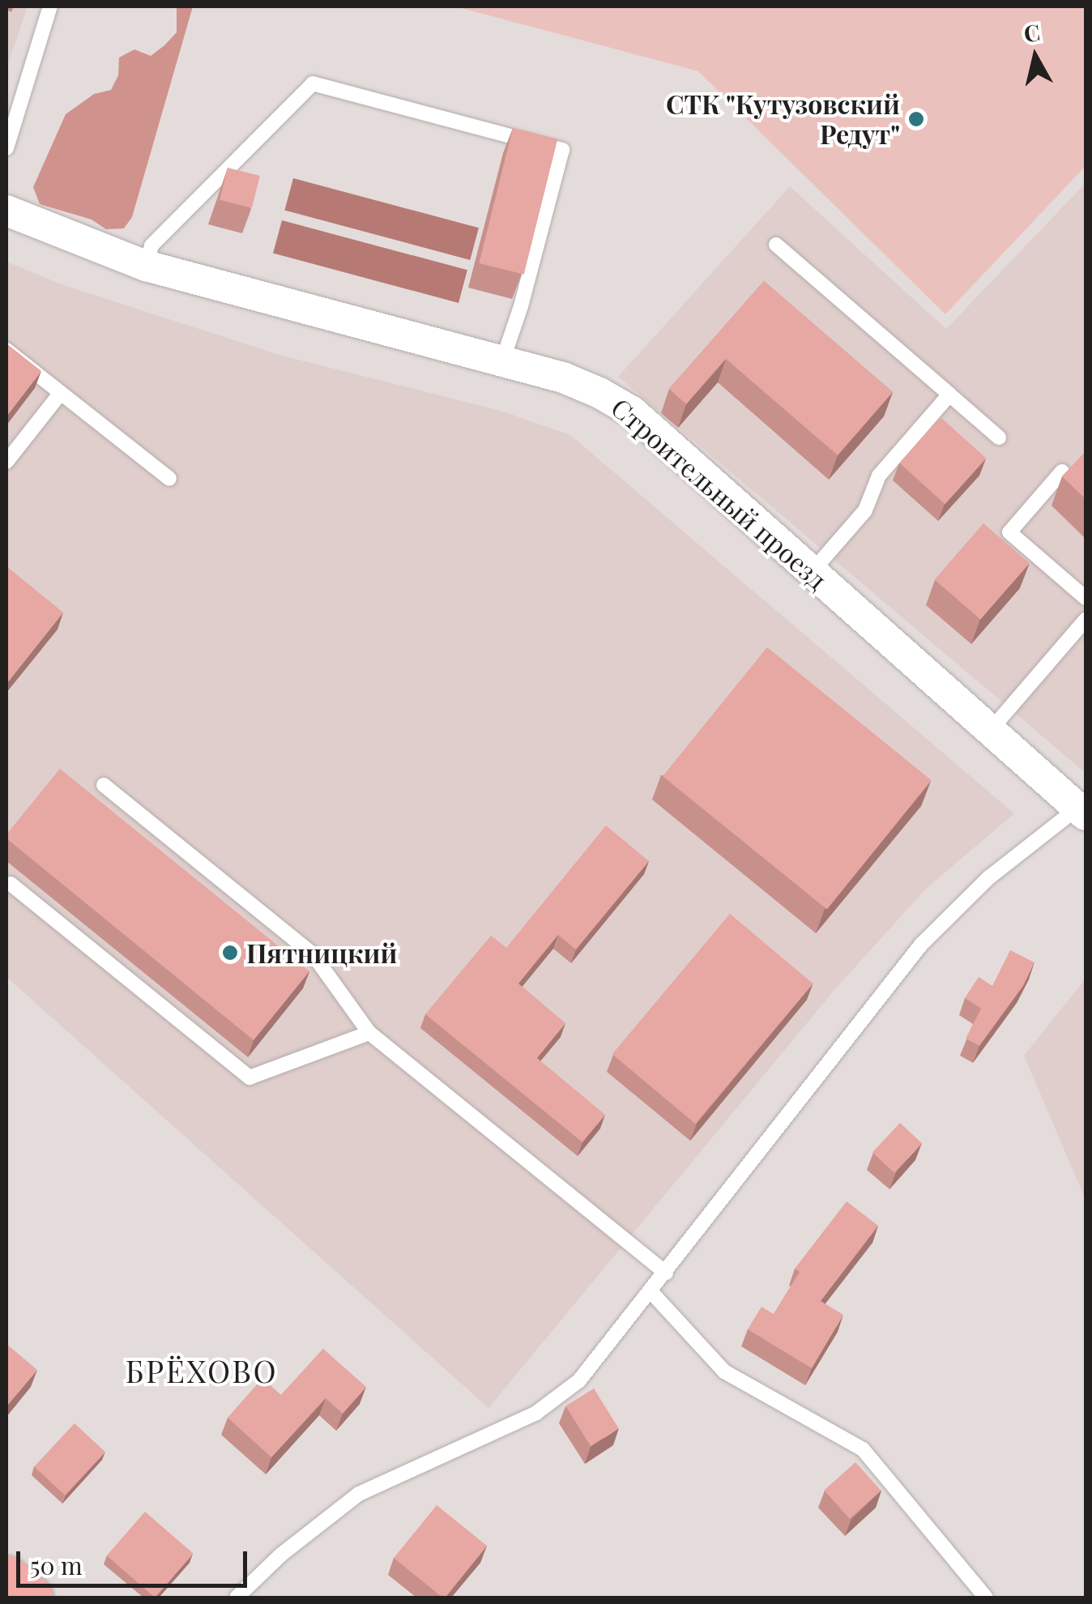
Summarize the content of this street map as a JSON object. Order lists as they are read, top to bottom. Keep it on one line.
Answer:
{"streets":{"street":["Строительный проезд"]},"districts":["БРЁХОВО"],"places":["СТК \"Кутузовский Редут\"","Пятницкий"],"scale_bar":"50 m","north":"top"}
